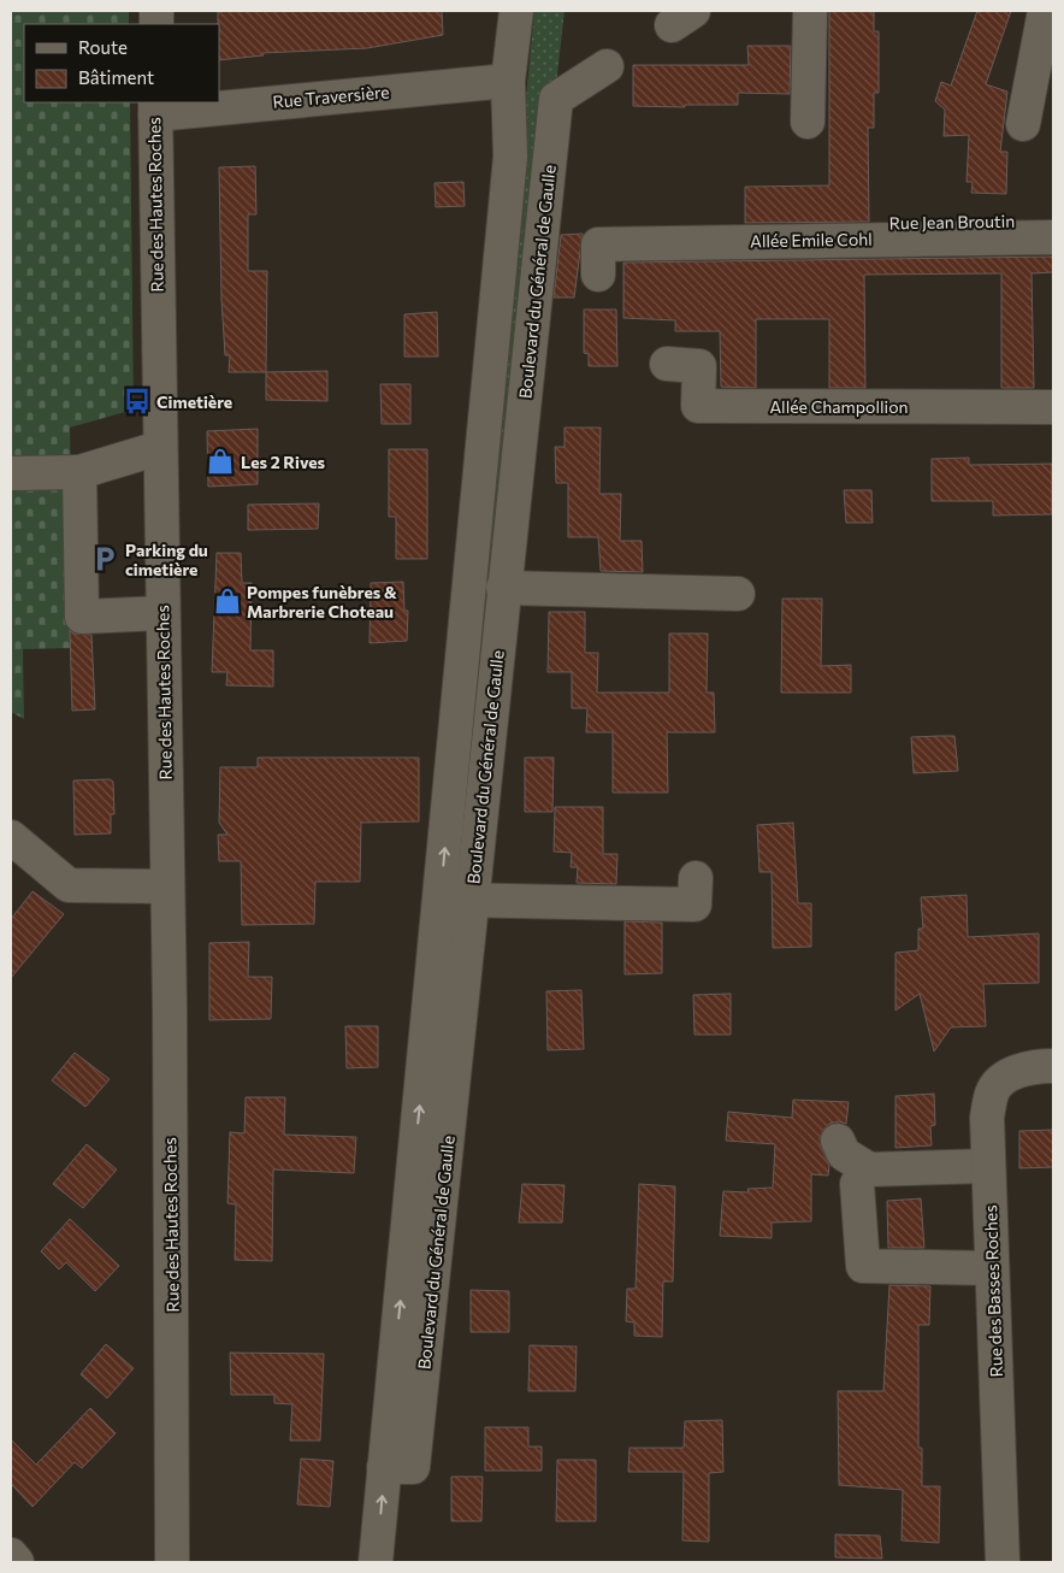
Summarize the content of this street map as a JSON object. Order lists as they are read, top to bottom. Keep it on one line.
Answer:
{"streets":{"street":["Rue Traversière","Rue des Hautes Roches","Rue Jean Broutin","Allée Emile Cohl","Boulevard du Général de Gaulle","Allée Champollion","Rue des Basses Roches"]},"crossings":[["Rue Traversière","Rue des Hautes Roches"],["Rue Traversière","Boulevard du Général de Gaulle"]],"places":{"bus stop":["Cimetière"],"shop":["Les 2 Rives","Pompes funèbres & Marbrerie Choteau"],"parking":["Parking du cimetière"]},"legend":["Route","Bâtiment"]}
